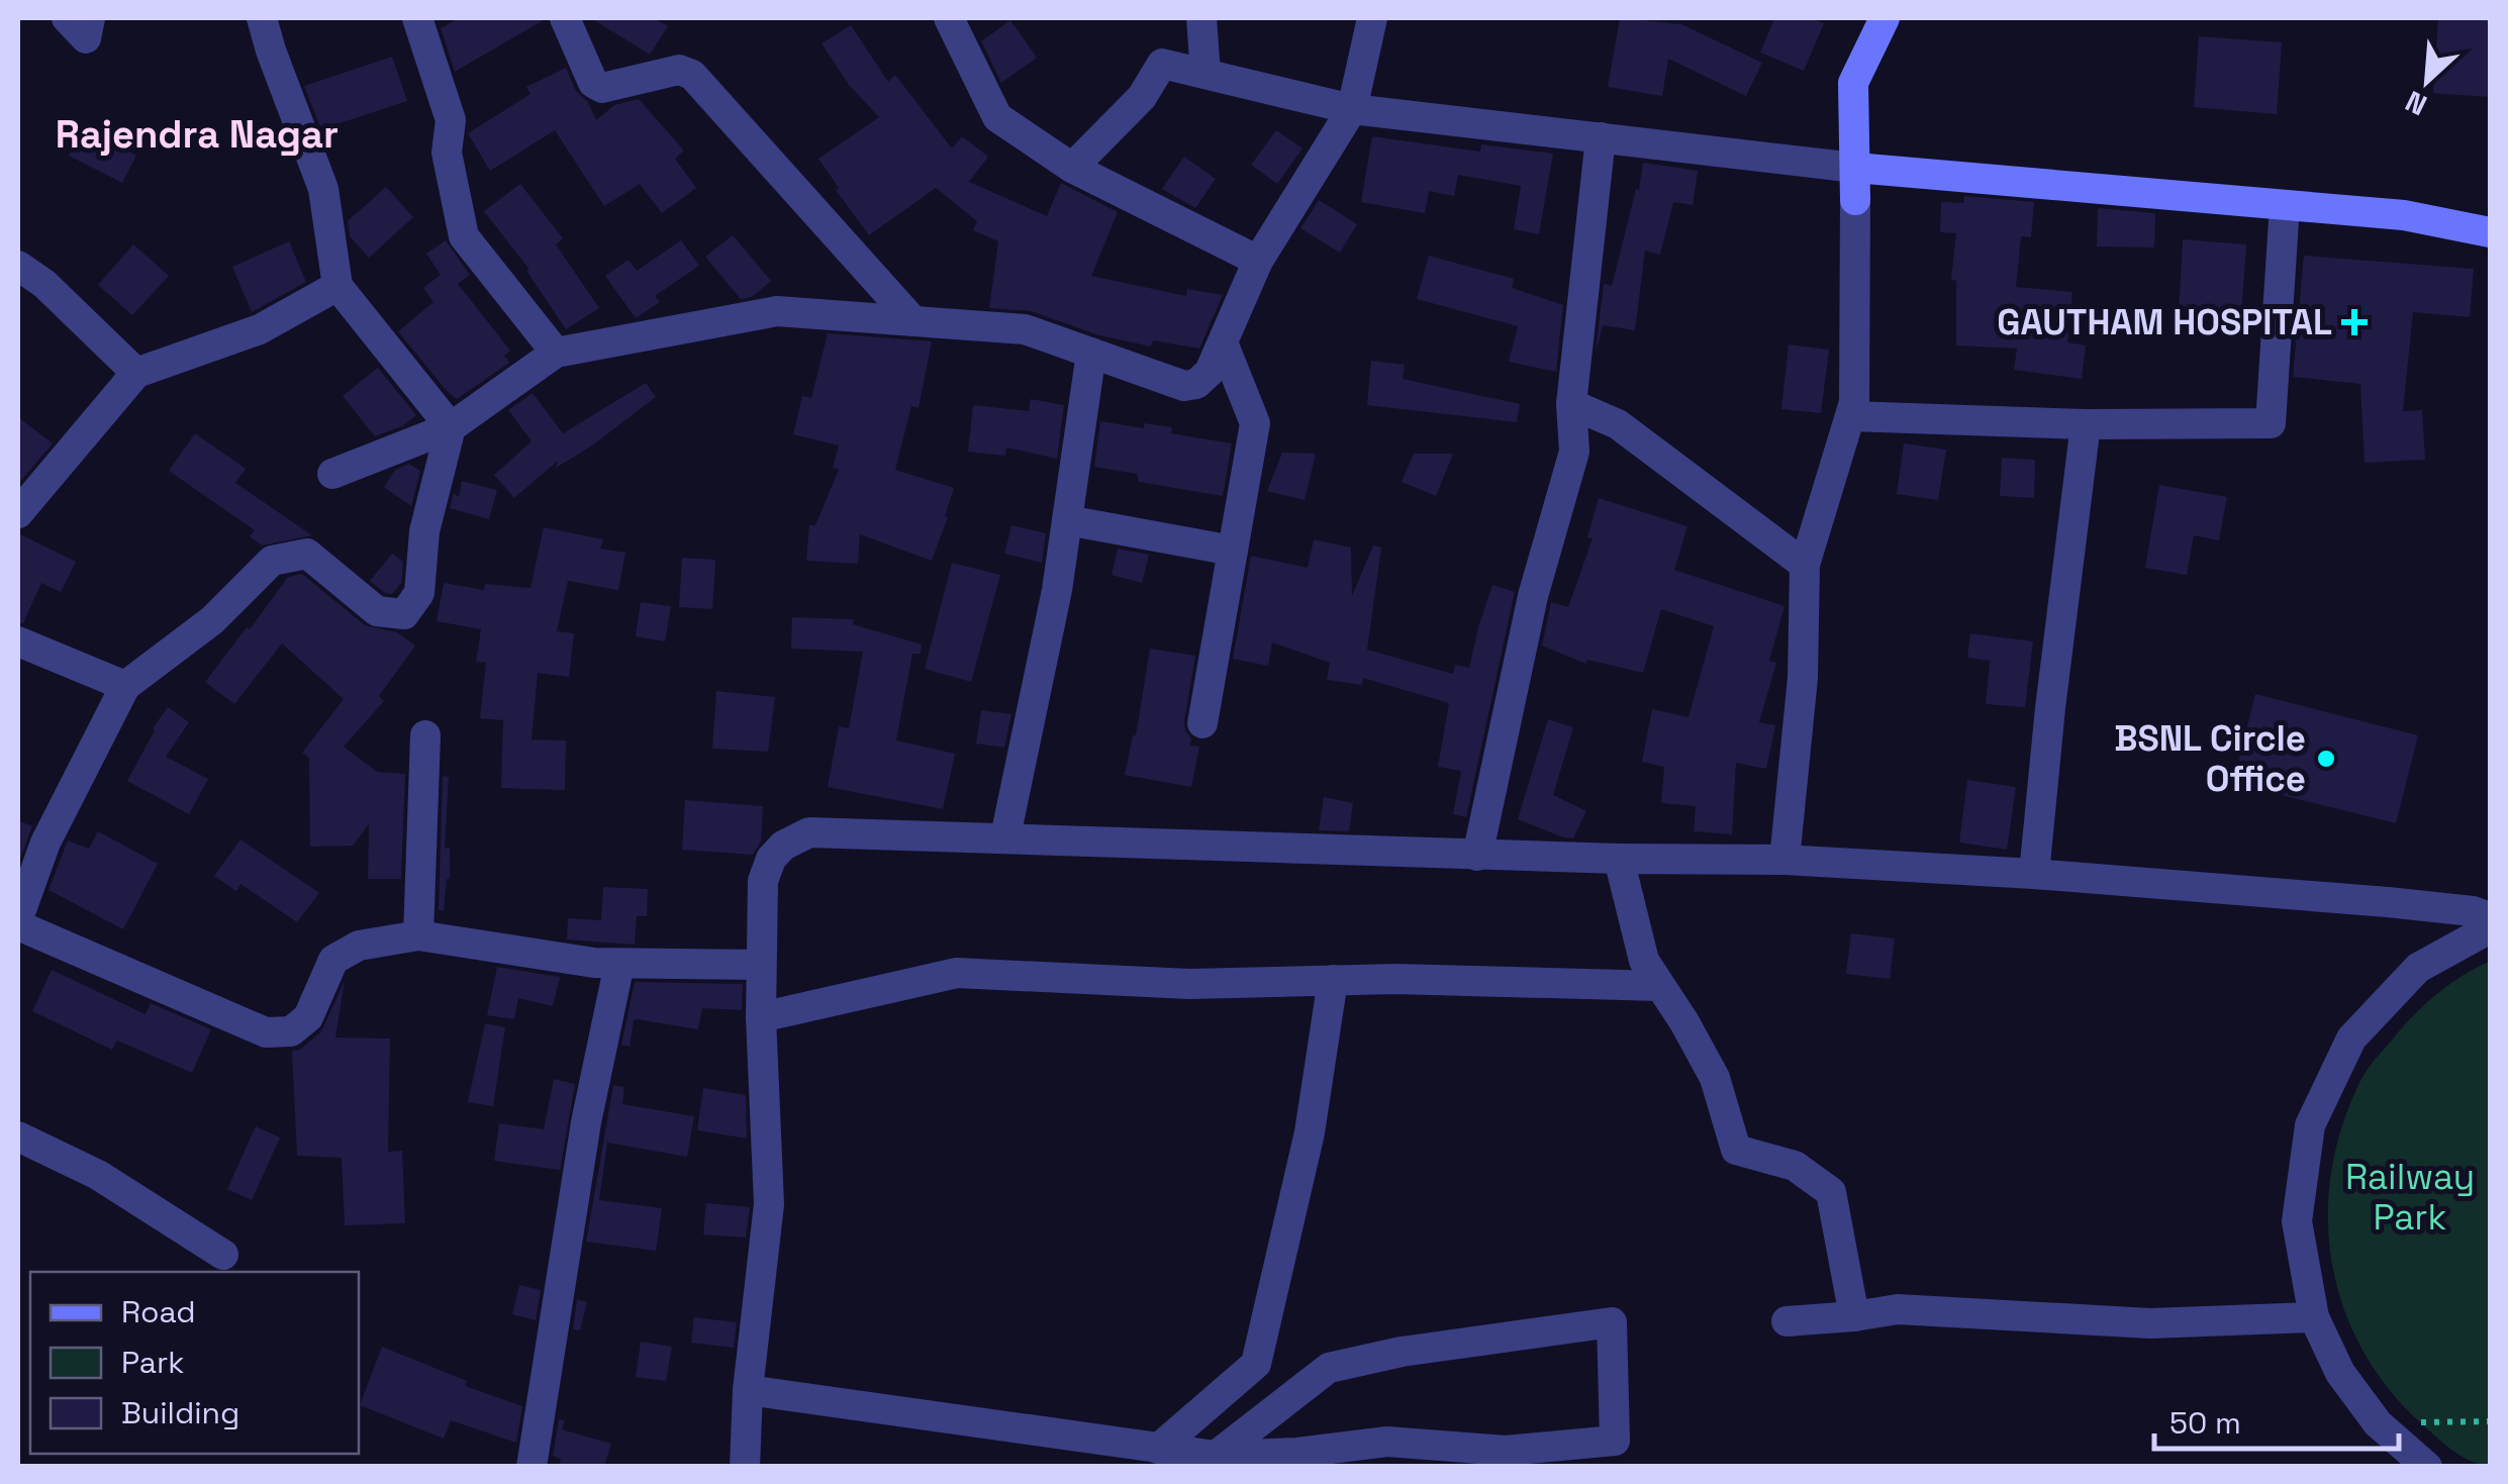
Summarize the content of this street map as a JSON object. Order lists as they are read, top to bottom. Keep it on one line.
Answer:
{"districts":["Rajendra Nagar"],"parks":["Railway Park"],"places":{"health":["GAUTHAM HOSPITAL"],"other":["BSNL Circle Office"]},"legend":["Road","Park","Building"],"scale_bar":"50 m","north":"bottom left"}
